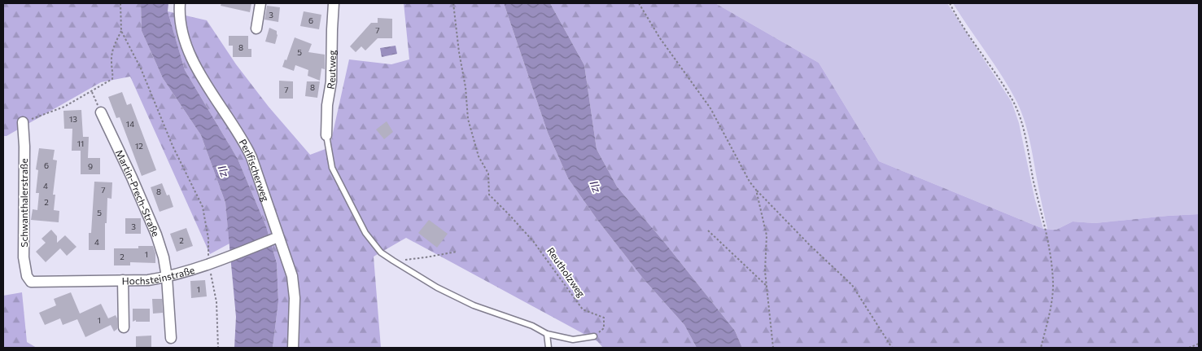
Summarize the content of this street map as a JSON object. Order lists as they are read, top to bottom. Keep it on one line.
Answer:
{"streets":{"street":["Reutweg","Perlfischerweg","Martin-Prech-Straße","Schwanthalerstraße","Hochsteinstraße"],"path":["Reutholzweg"]},"crossings":[["Perlfischerweg","Hochsteinstraße"],["Martin-Prech-Straße","Hochsteinstraße"],["Schwanthalerstraße","Hochsteinstraße"]],"water":["Ilz"],"house_numbers":["3","6","7","8","5","8","7","13","14","11","12","6","9","4","7","8","2","5","3","2","4","1","2","1","1"]}
